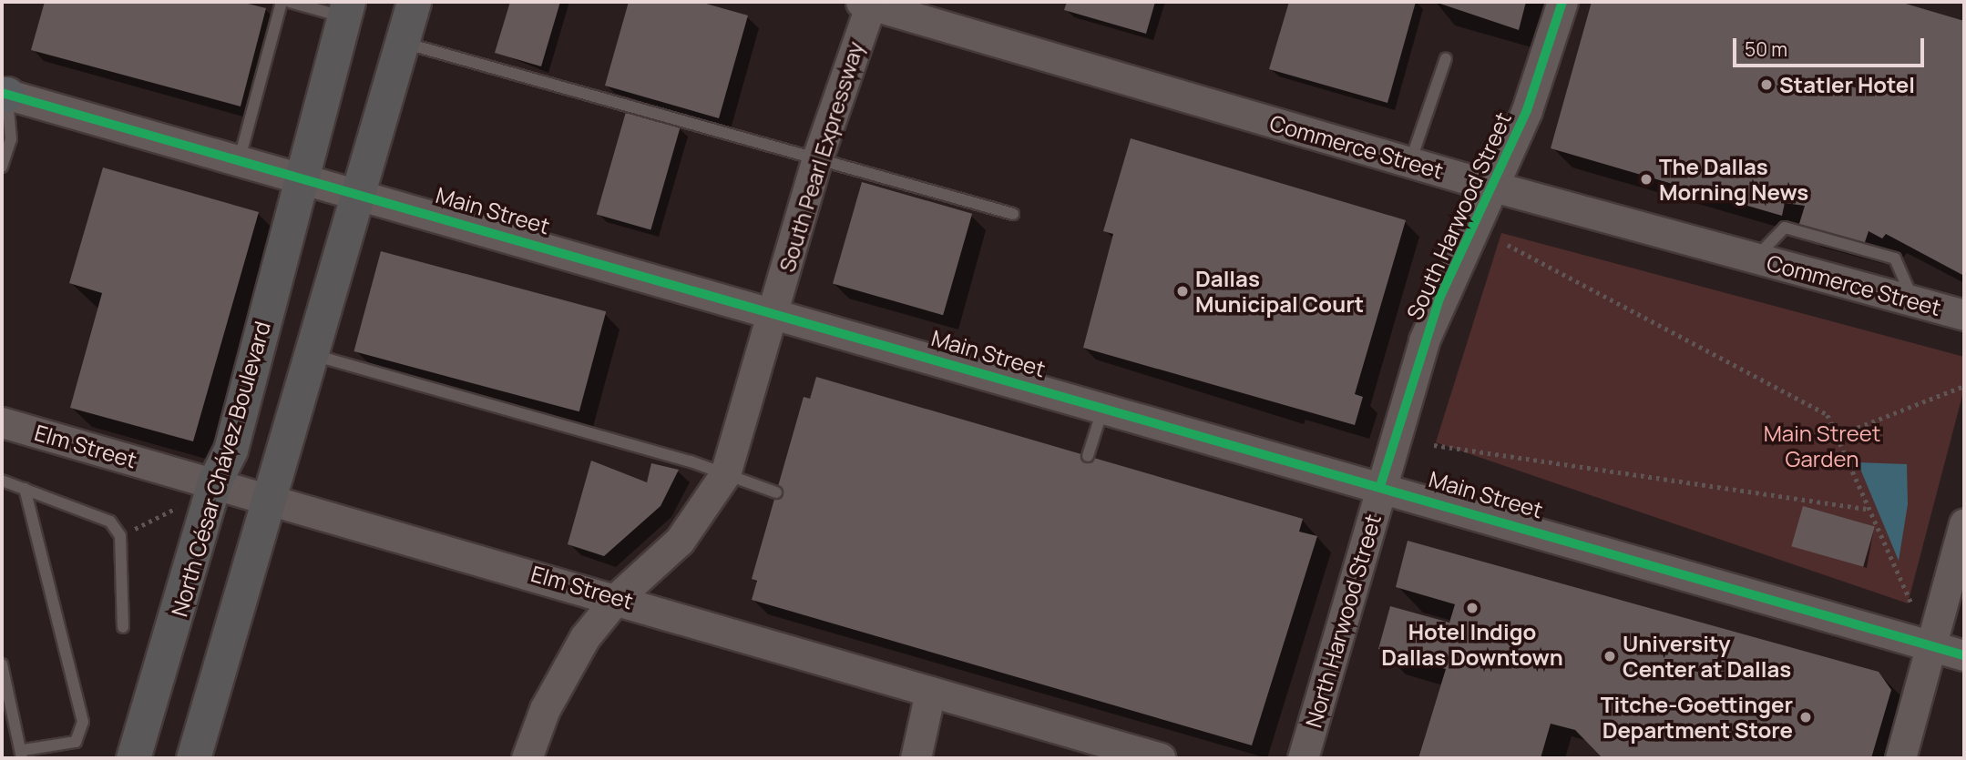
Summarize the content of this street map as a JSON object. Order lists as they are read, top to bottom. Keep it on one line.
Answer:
{"streets":{"main road":["Commerce Street","South Pearl Expressway","Main Street","South Harwood Street","Elm Street","North César Chávez Boulevard","North Harwood Street"]},"crossings":[["Commerce Street","South Pearl Expressway"],["Commerce Street","South Harwood Street"],["South Pearl Expressway","Main Street"],["South Pearl Expressway","Elm Street"],["Main Street","South Harwood Street"],["Main Street","North César Chávez Boulevard"],["Main Street","North Harwood Street"],["South Harwood Street","North Harwood Street"],["Elm Street","North César Chávez Boulevard"]],"parks":["Main Street Garden"],"places":["Statler Hotel","The Dallas Morning News","Dallas Municipal Court","Hotel Indigo Dallas Downtown","University Center at Dallas","Titche-Goettinger Department Store"],"scale_bar":"50 m"}
